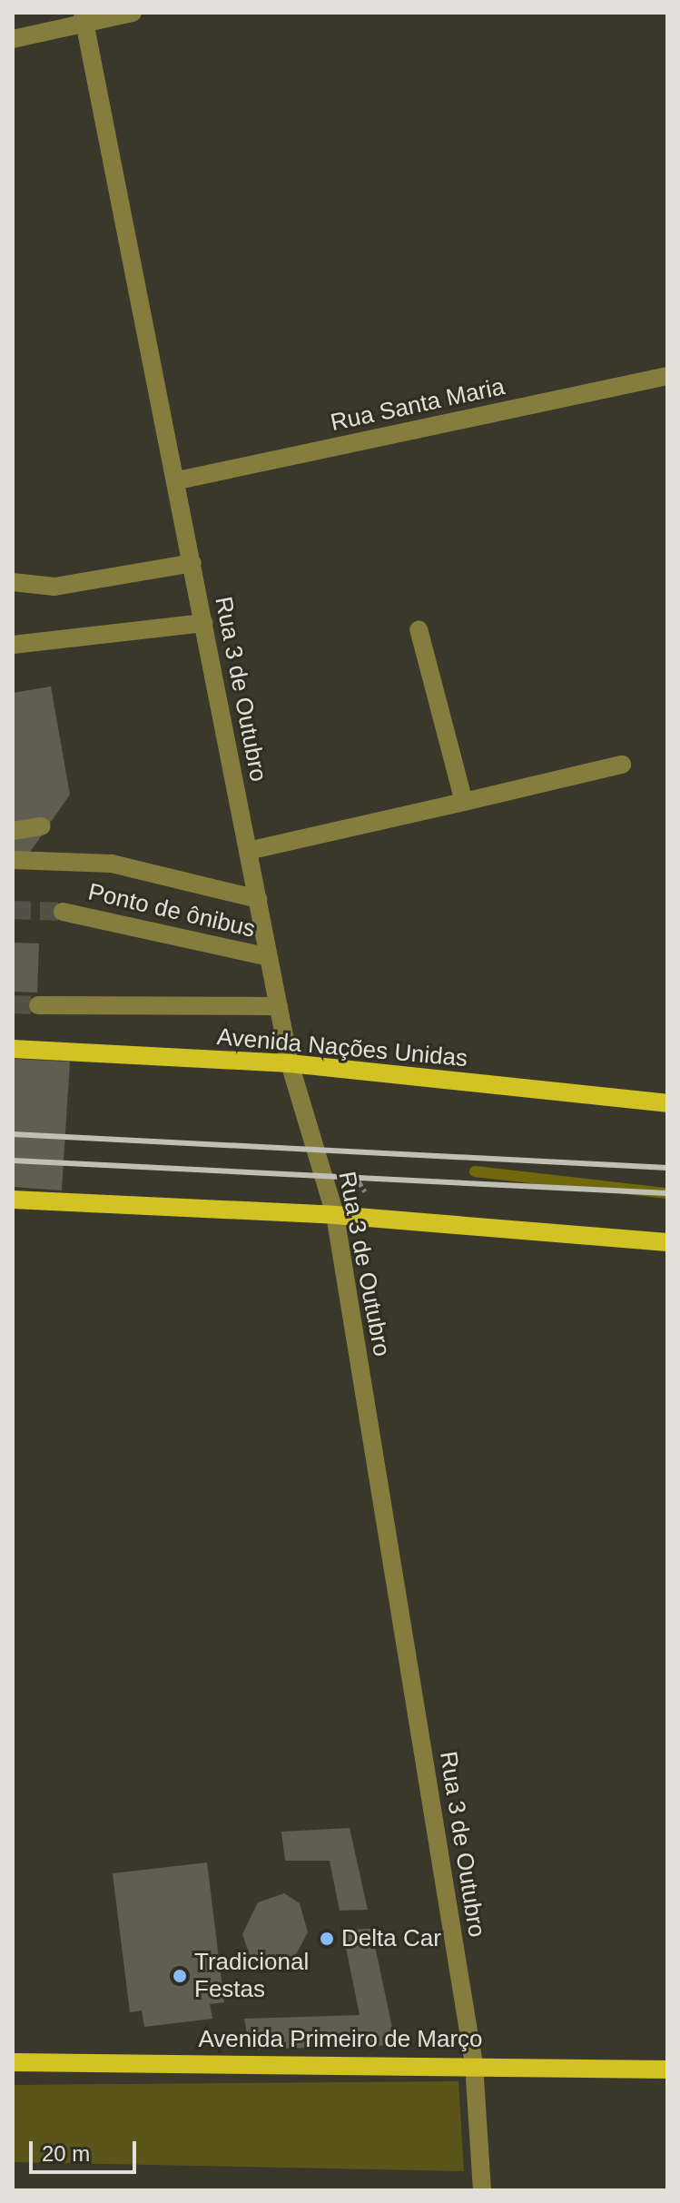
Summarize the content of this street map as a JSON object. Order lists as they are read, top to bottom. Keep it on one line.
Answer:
{"streets":{"main road":["Avenida Nações Unidas","Avenida Primeiro de Março"],"street":["Rua Santa Maria","Rua 3 de Outubro","Ponto de ônibus"]},"crossings":[["Rua Santa Maria","Rua 3 de Outubro"],["Rua 3 de Outubro","Ponto de ônibus"],["Rua 3 de Outubro","Avenida Nações Unidas"],["Rua 3 de Outubro","Avenida Primeiro de Março"]],"places":["Delta Car","Tradicional Festas"],"scale_bar":"20 m"}
